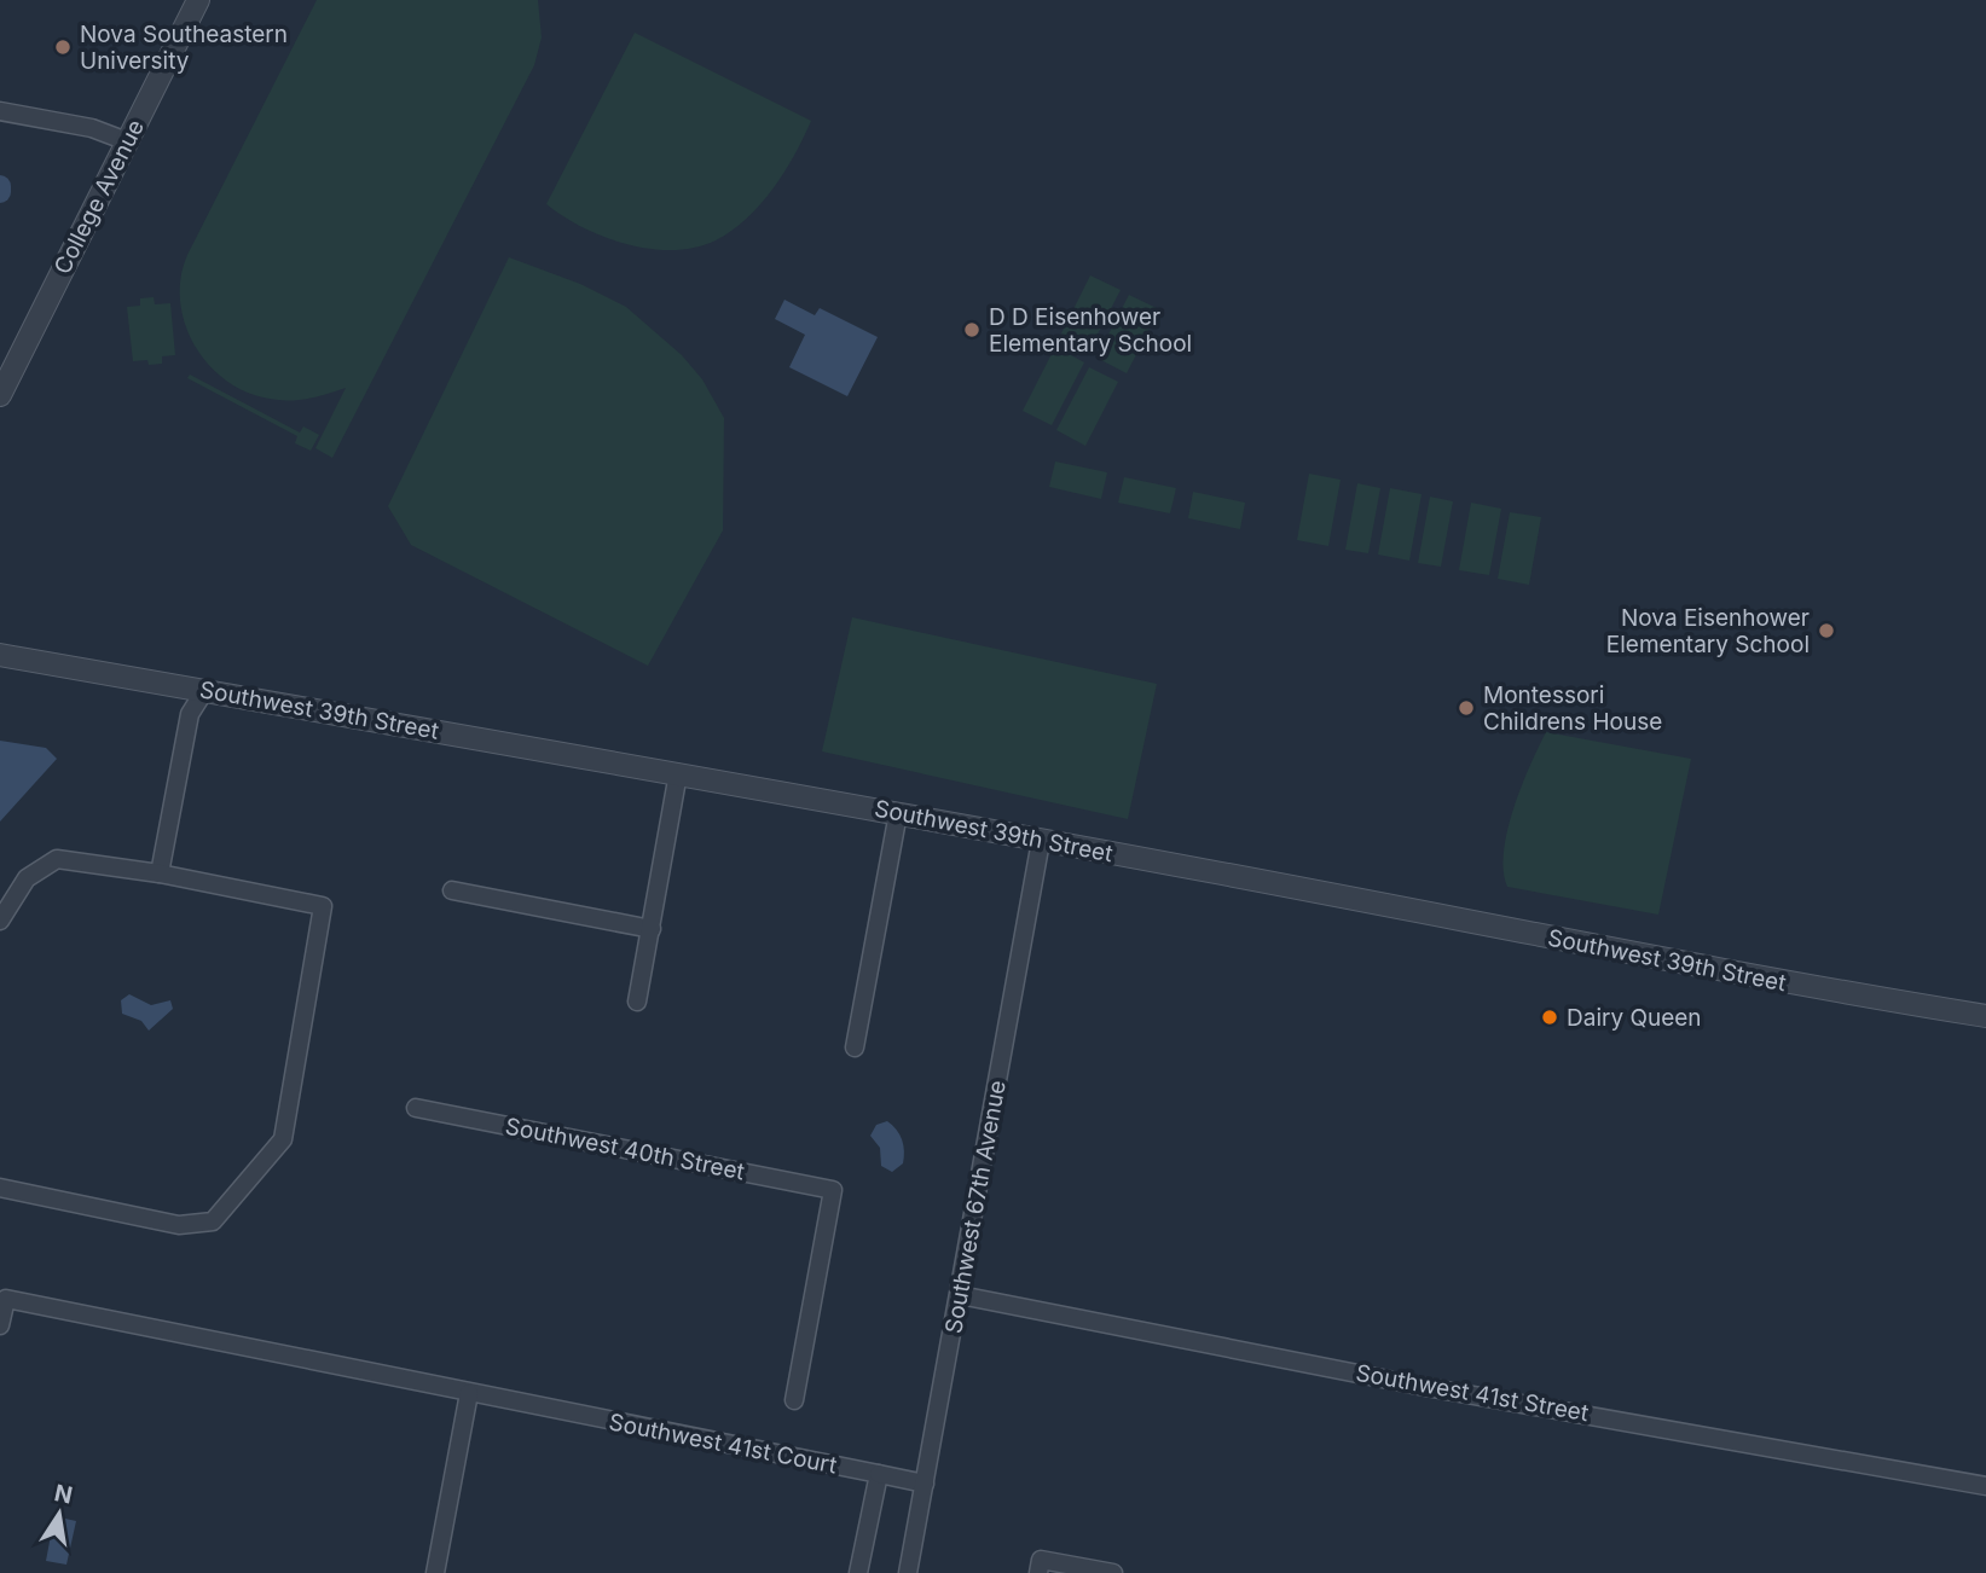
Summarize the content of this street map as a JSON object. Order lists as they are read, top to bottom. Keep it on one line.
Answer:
{"streets":{"street":["College Avenue","Southwest 39th Street","Southwest 40th Street","Southwest 67th Avenue","Southwest 41st Street","Southwest 41st Court"]},"crossings":[["Southwest 39th Street","Southwest 67th Avenue"],["Southwest 67th Avenue","Southwest 41st Street"],["Southwest 67th Avenue","Southwest 41st Court"]],"places":["Nova Southeastern University","D D Eisenhower Elementary School","Nova Eisenhower Elementary School","Montessori Childrens House","Dairy Queen"],"north":"top"}
